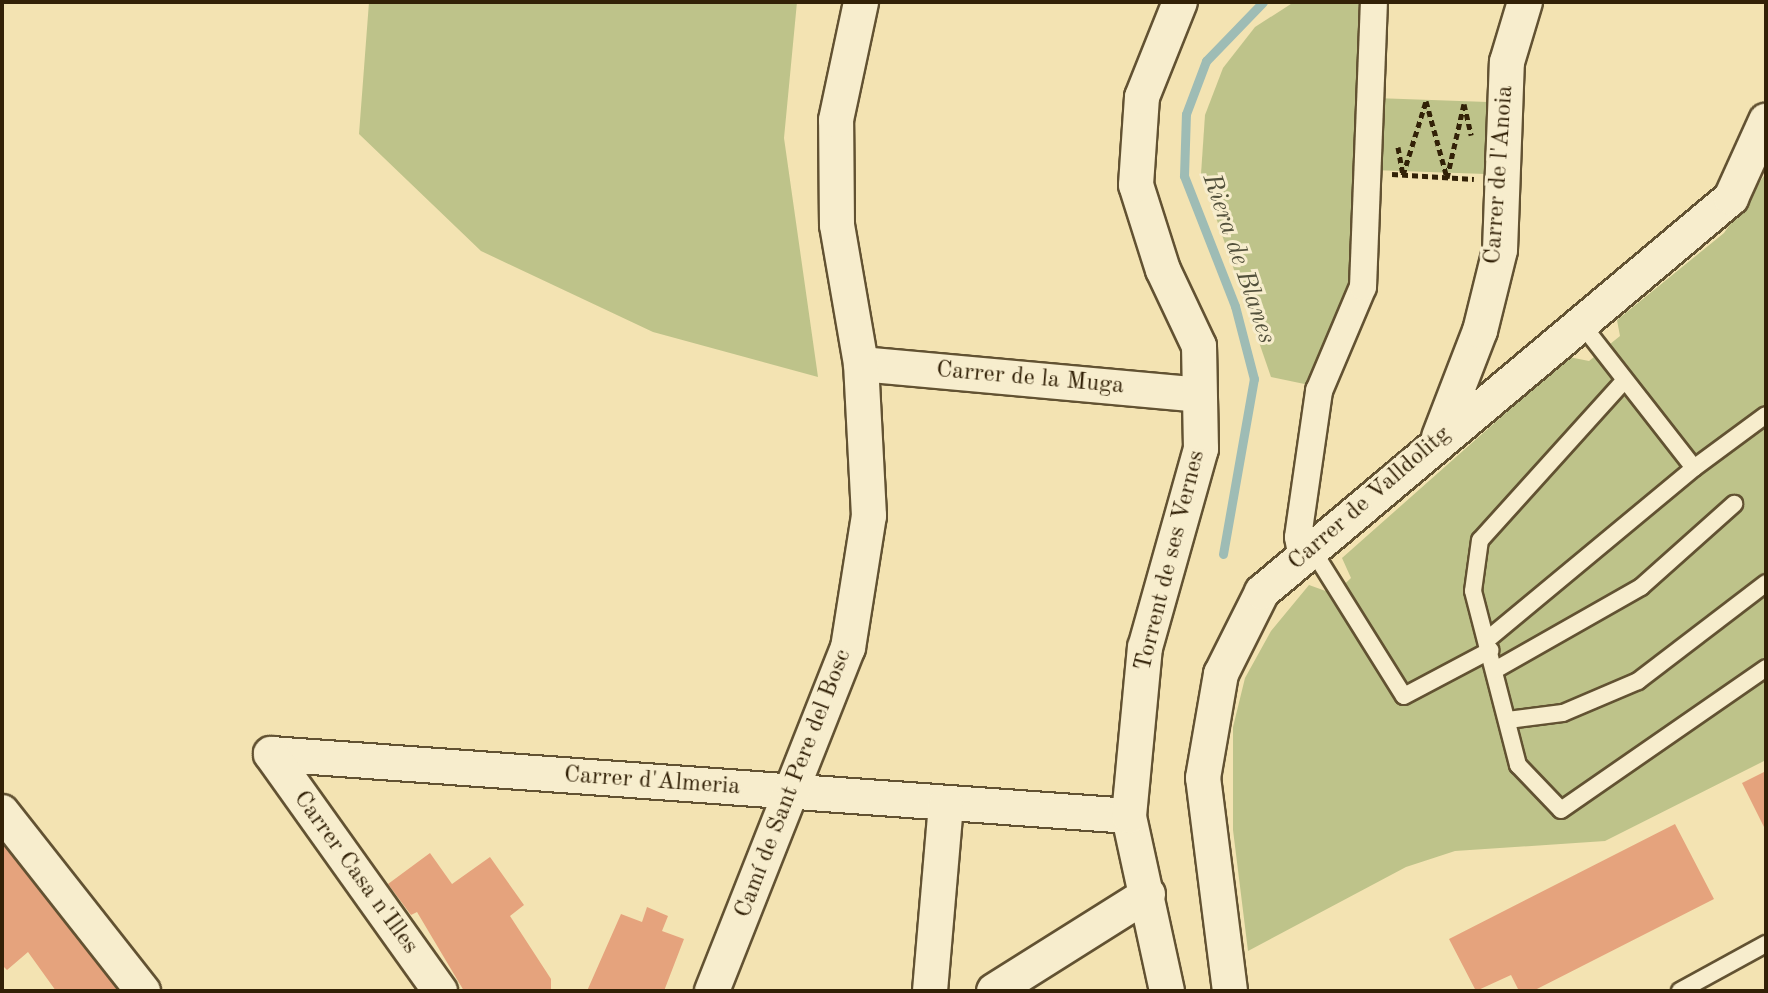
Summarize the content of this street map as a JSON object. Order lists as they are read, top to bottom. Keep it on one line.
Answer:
{"streets":{"street":["Carrer de l'Anoia","Carrer de la Muga","Carrer de Valldolitg","Torrent de ses Vernes","Carrer d'Almeria","Camí de Sant Pere del Bosc","Carrer Casa n'Illes"]},"crossings":[["Carrer de l'Anoia","Carrer de Valldolitg"],["Carrer de la Muga","Torrent de ses Vernes"],["Carrer de la Muga","Camí de Sant Pere del Bosc"],["Torrent de ses Vernes","Carrer d'Almeria"],["Carrer d'Almeria","Camí de Sant Pere del Bosc"],["Carrer d'Almeria","Carrer Casa n'Illes"]],"water":["Riera de Blanes"]}
